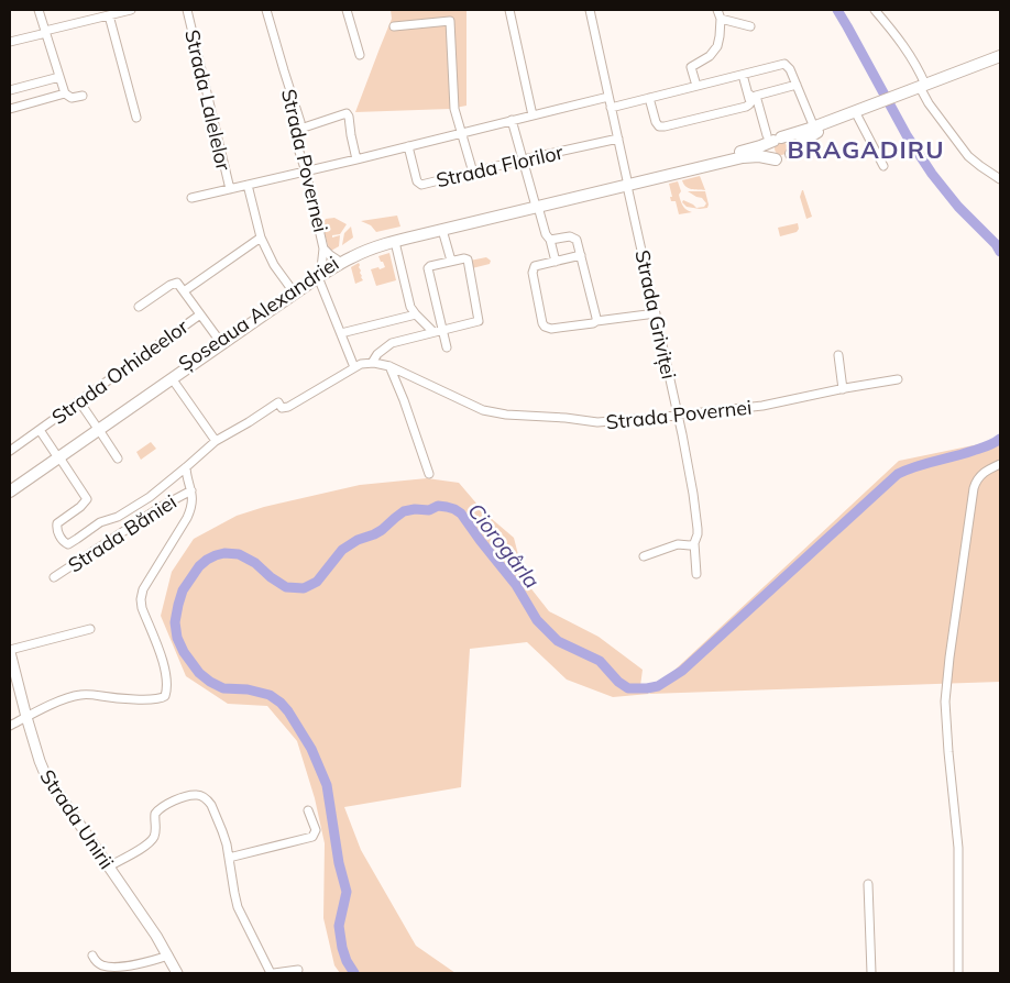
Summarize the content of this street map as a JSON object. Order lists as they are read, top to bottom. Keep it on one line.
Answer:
{"streets":{"highway":["Șoseaua Alexandriei"],"main road":["Strada Unirii"],"street":["Strada Lalelelor","Strada Povernei","Strada Florilor","Strada Griviței","Strada Orhideelor","Strada Băniei"]},"crossings":[["Strada Lalelelor","Strada Florilor"],["Strada Povernei","Strada Florilor"],["Strada Povernei","Șoseaua Alexandriei"],["Strada Povernei","Strada Griviței"],["Strada Florilor","Strada Griviței"],["Șoseaua Alexandriei","Strada Griviței"],["Șoseaua Alexandriei","Strada Orhideelor"]],"districts":["BRAGADIRU"],"water":["Ciorogârla"]}
